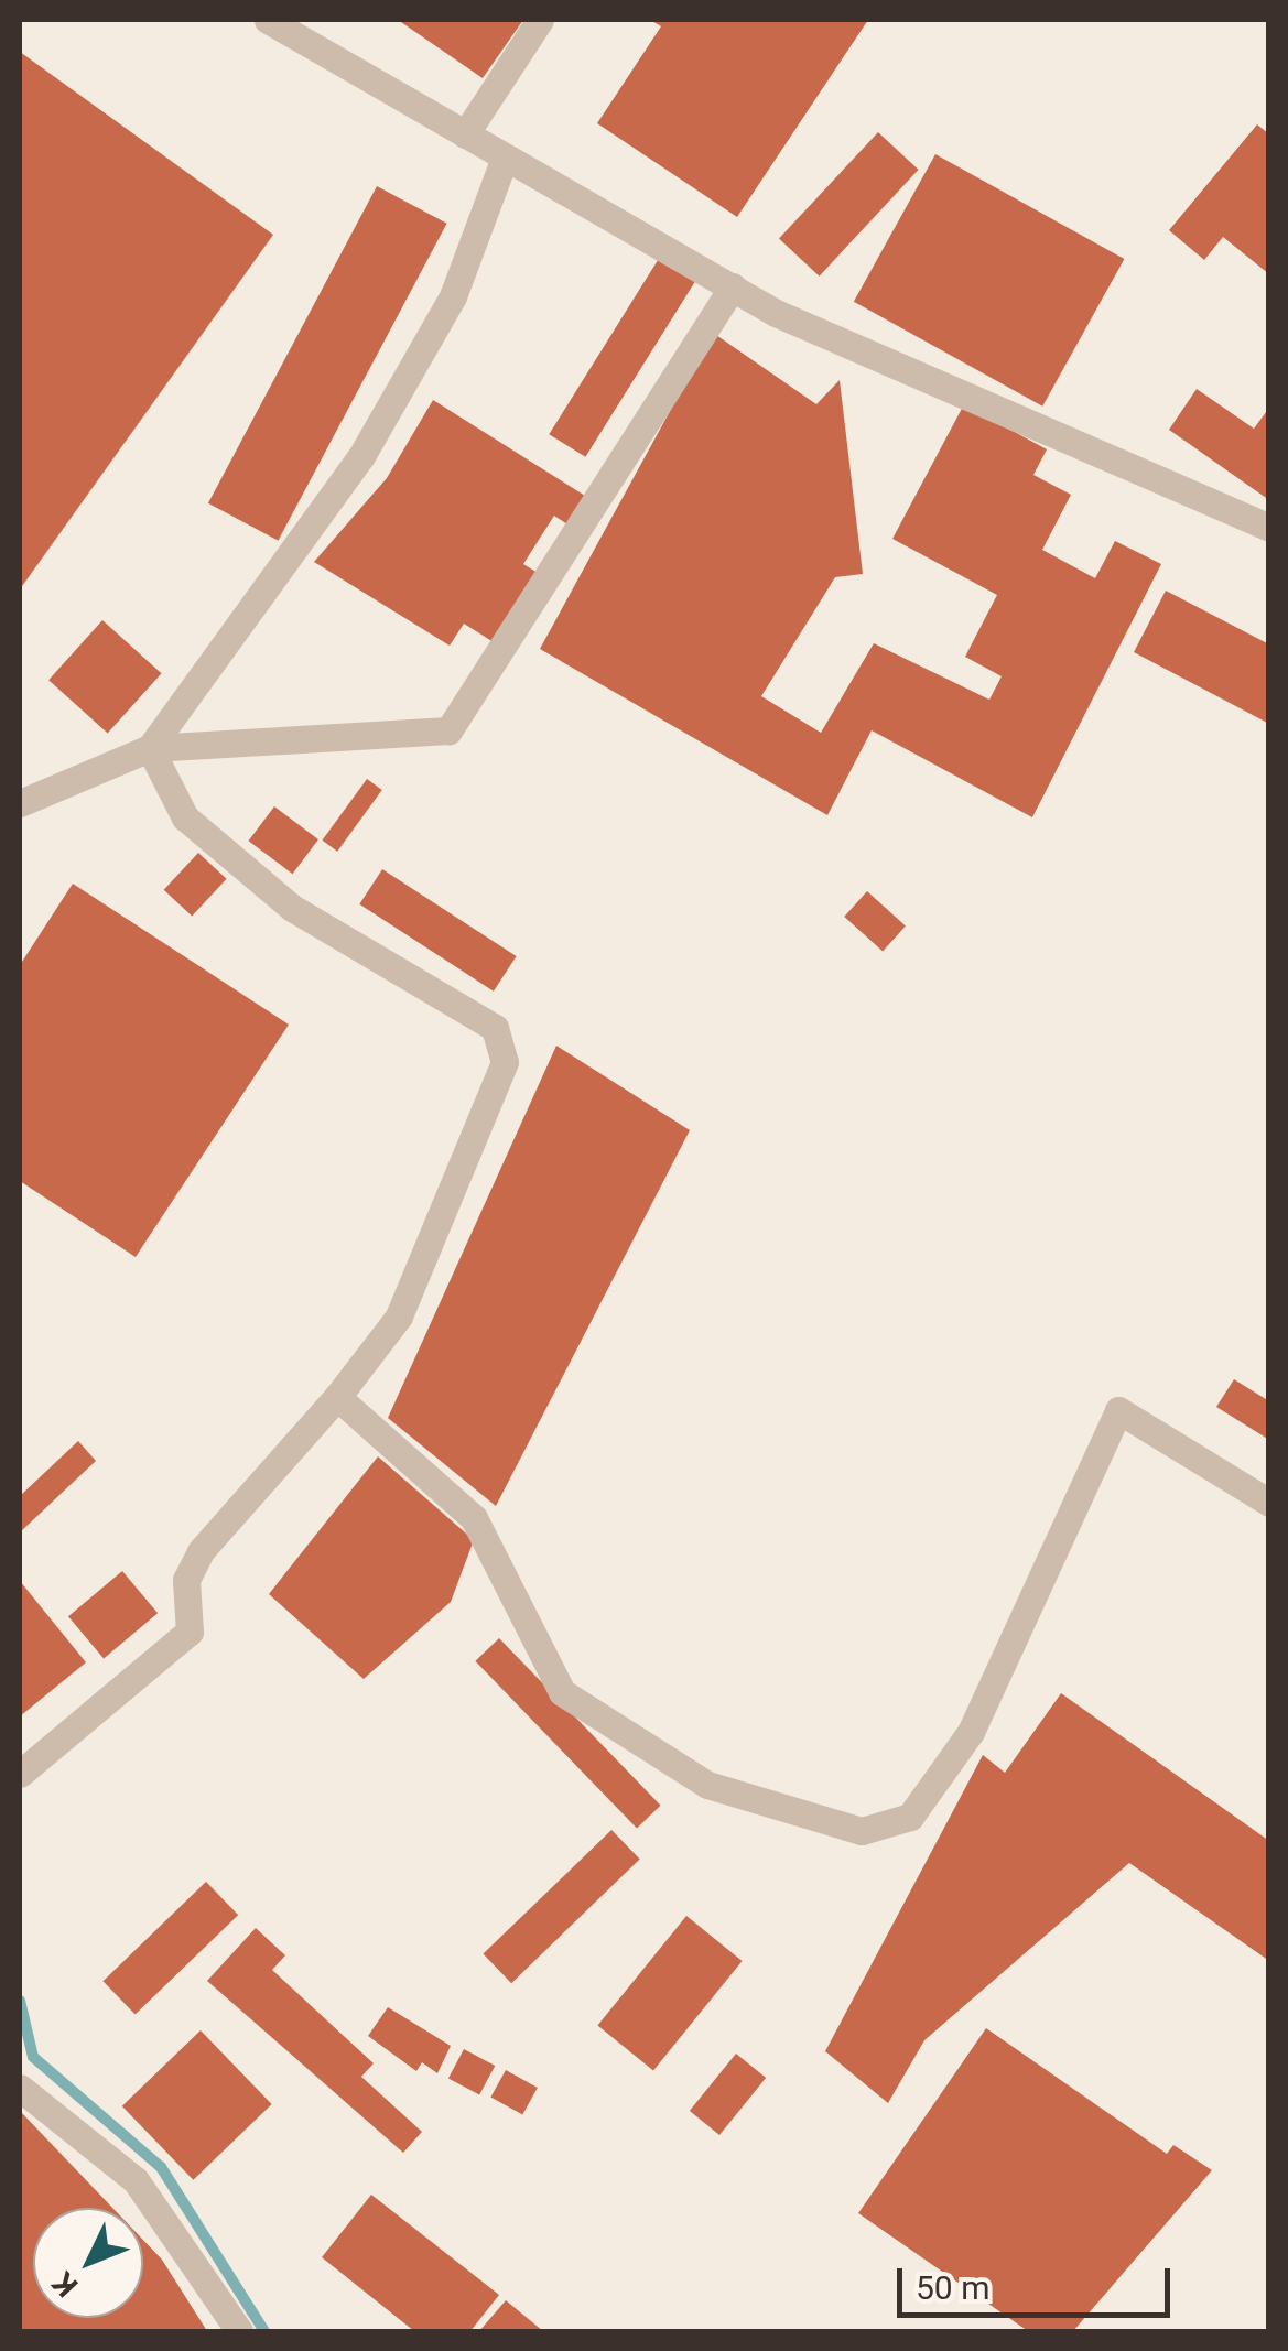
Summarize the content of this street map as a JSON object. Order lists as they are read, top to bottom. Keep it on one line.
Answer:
{"scale_bar":"50 m","north":"bottom left"}
